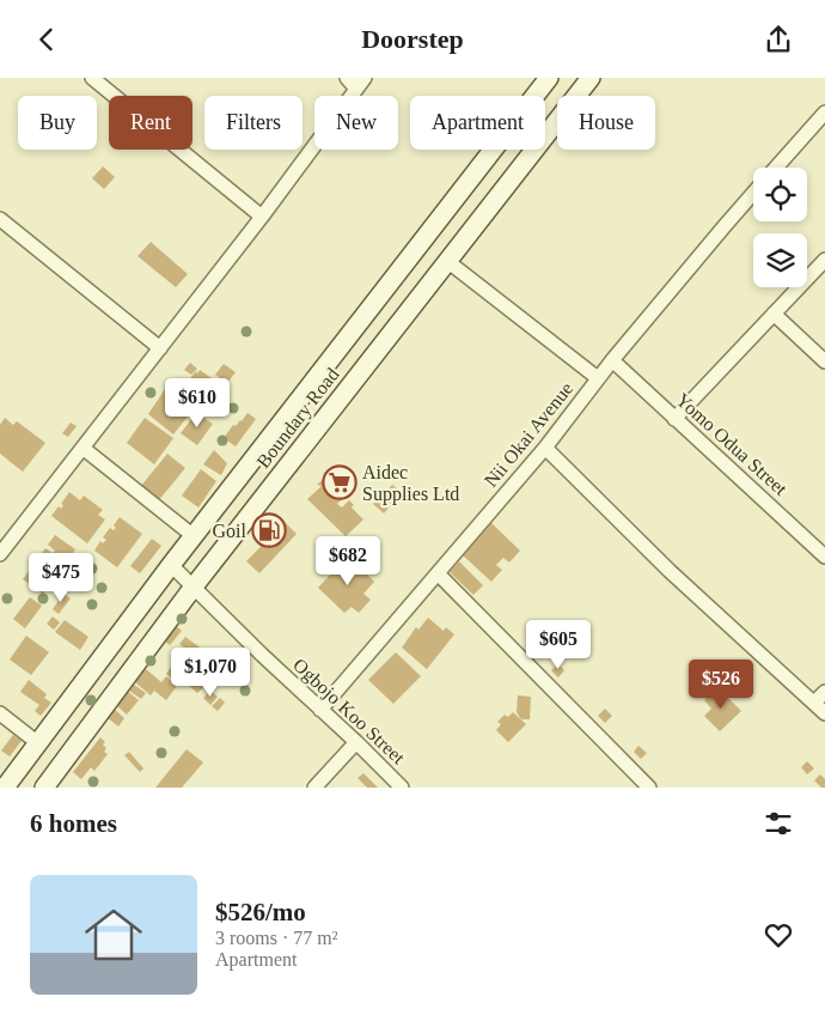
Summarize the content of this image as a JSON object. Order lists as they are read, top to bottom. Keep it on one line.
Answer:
{"streets":{"main road":["Boundary Road"],"street":["Nii Okai Avenue","Yomo Odua Street","Ogbojo Koo Street"]},"crossings":[["Boundary Road","Ogbojo Koo Street"],["Nii Okai Avenue","Yomo Odua Street"],["Nii Okai Avenue","Ogbojo Koo Street"]],"places":{"supermarket":["Aidec Supplies Ltd"],"fuel station":["Goil"]},"page":{"header":"Doorstep","chip":["Buy","Rent","Filters","New","Apartment","House"],"price":["$610","$682","$475","$605","$1,070","$526"],"heading":"6 homes","list":[{"name":"$526/mo","note":"3 rooms · 77 m² · Apartment"}]}}
